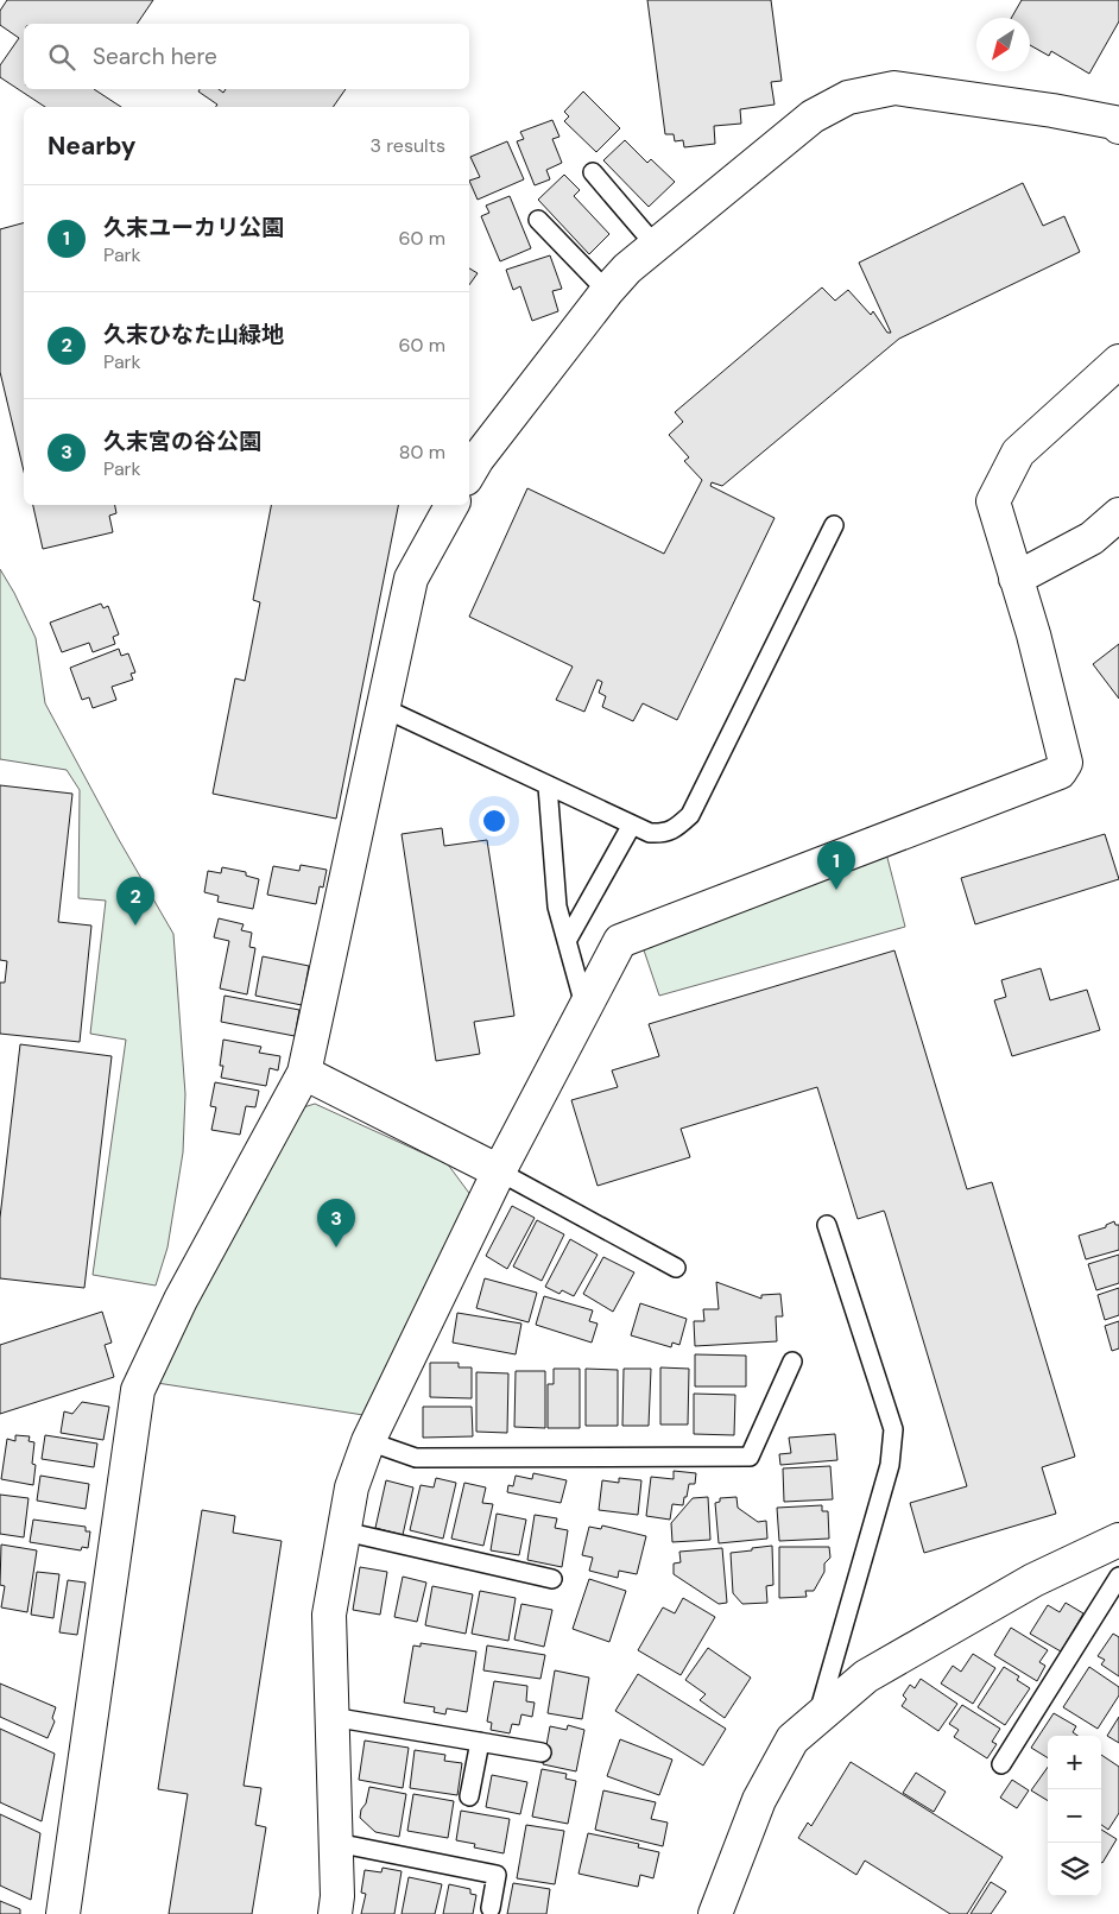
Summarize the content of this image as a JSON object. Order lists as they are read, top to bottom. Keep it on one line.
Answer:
{"north":"bottom left","page":{"search":"Search here","heading":["Nearby","3 results"],"list":[{"mark":"1","name":"久末ユーカリ公園","note":"Park","value":"60 m"},{"mark":"2","name":"久末ひなた山緑地","note":"Park","value":"60 m"},{"mark":"3","name":"久末宮の谷公園","note":"Park","value":"80 m"}],"pins":["1","2","3"],"map_buttons":["+","−"]}}
